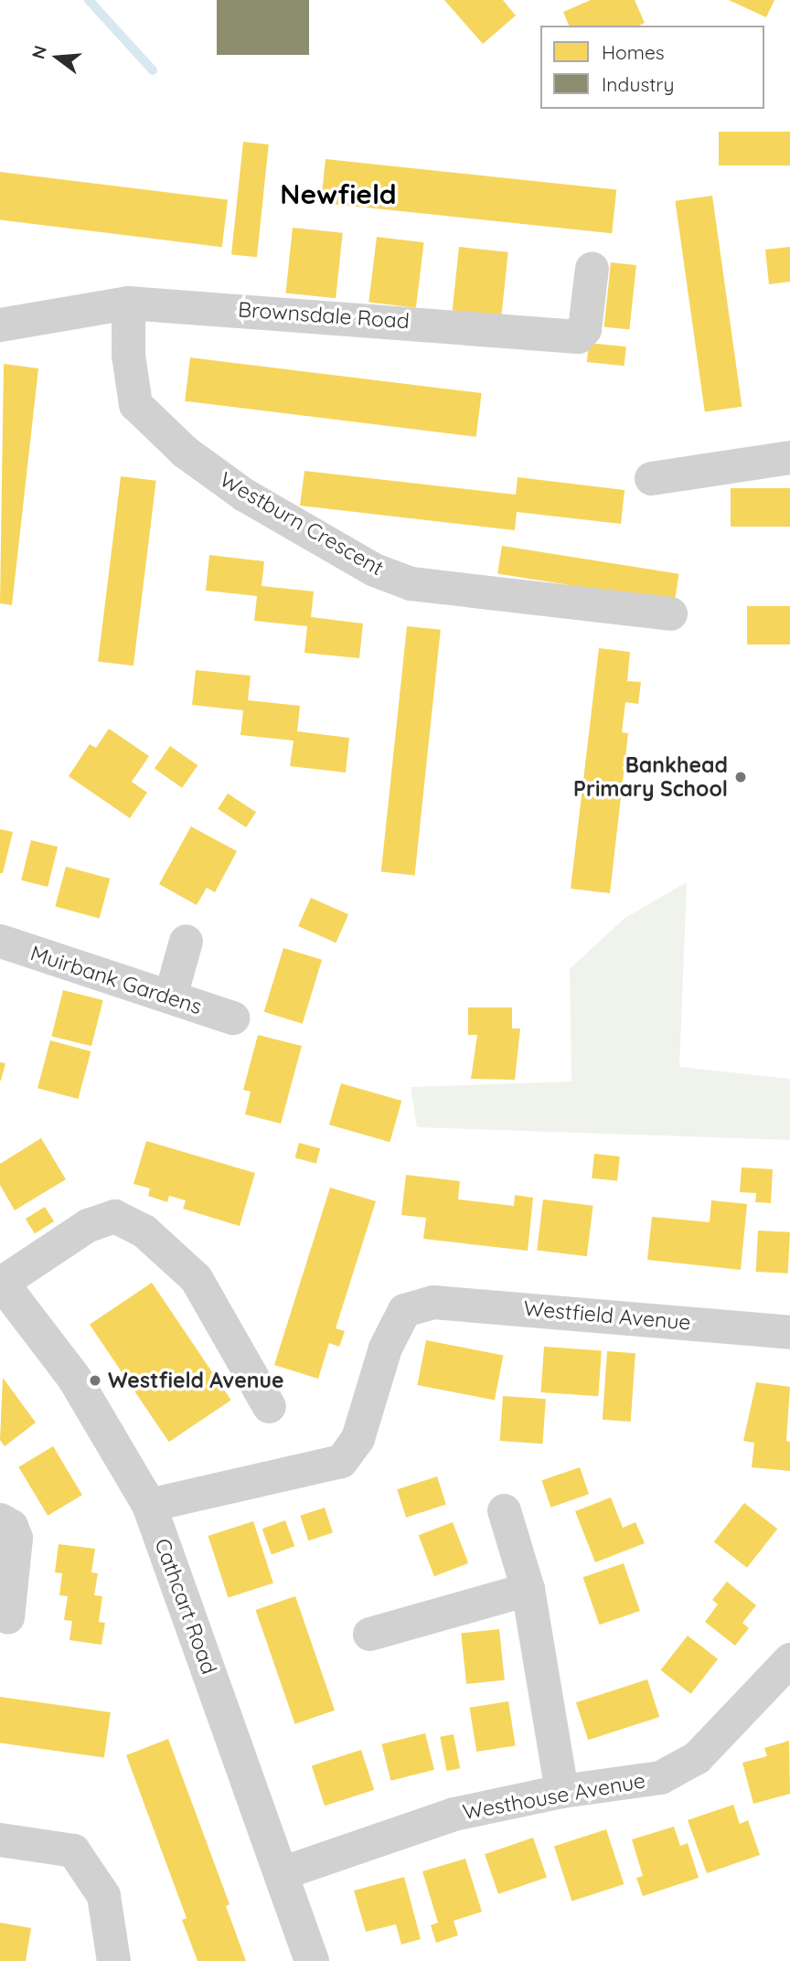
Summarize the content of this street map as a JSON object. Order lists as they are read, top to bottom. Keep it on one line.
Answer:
{"streets":{"street":["Brownsdale Road","Westburn Crescent","Muirbank Gardens","Westfield Avenue","Cathcart Road","Westhouse Avenue"]},"crossings":[["Brownsdale Road","Westburn Crescent"],["Westfield Avenue","Cathcart Road"],["Cathcart Road","Westhouse Avenue"]],"districts":["Newfield"],"places":["Bankhead Primary School","Westfield Avenue"],"legend":["Homes","Industry"],"north":"left"}
